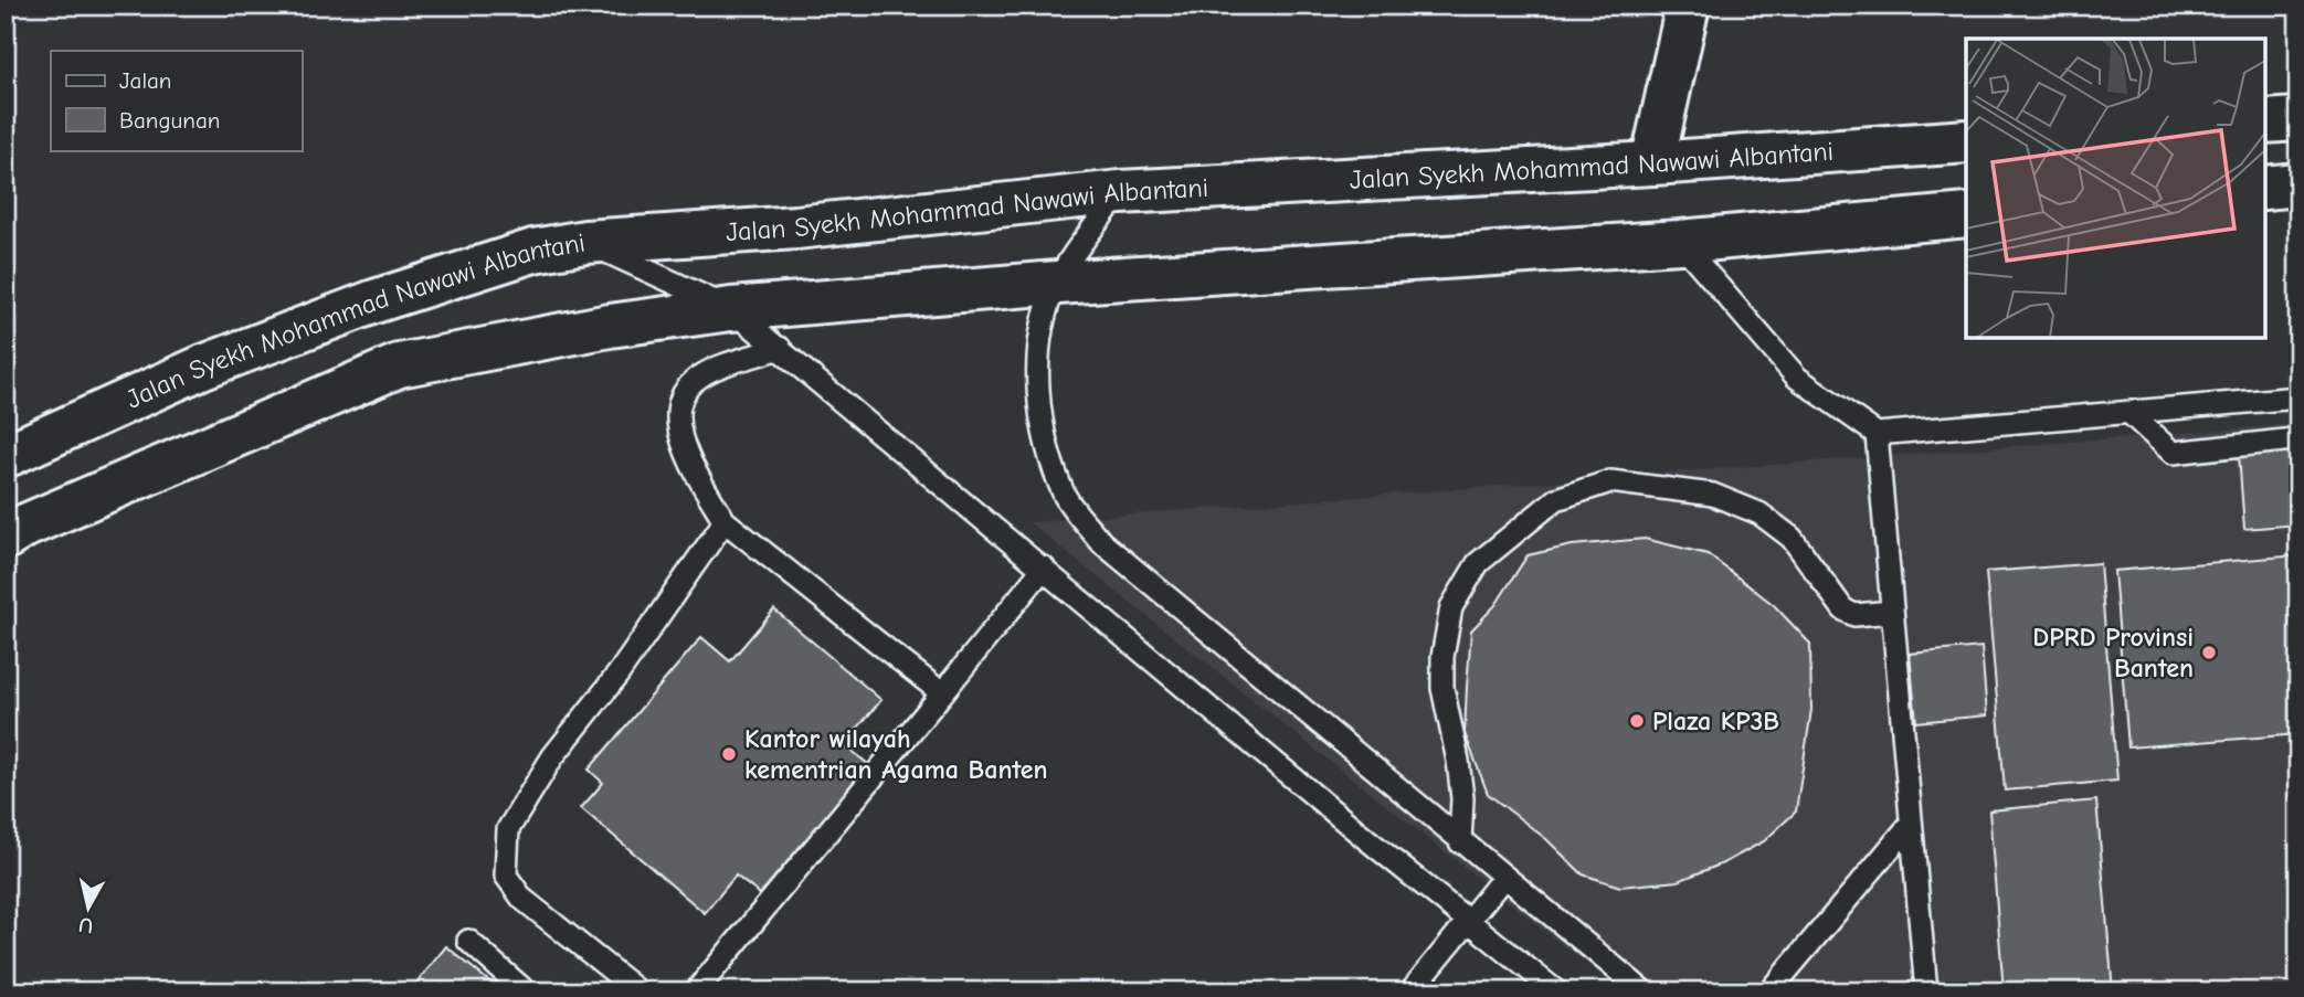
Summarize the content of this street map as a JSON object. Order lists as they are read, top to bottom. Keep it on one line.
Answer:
{"streets":{"main road":["Jalan Syekh Mohammad Nawawi Albantani"]},"places":["DPRD Provinsi Banten","Plaza KP3B","Kantor wilayah kementrian Agama Banten"],"legend":["Jalan","Bangunan"],"north":"bottom"}
